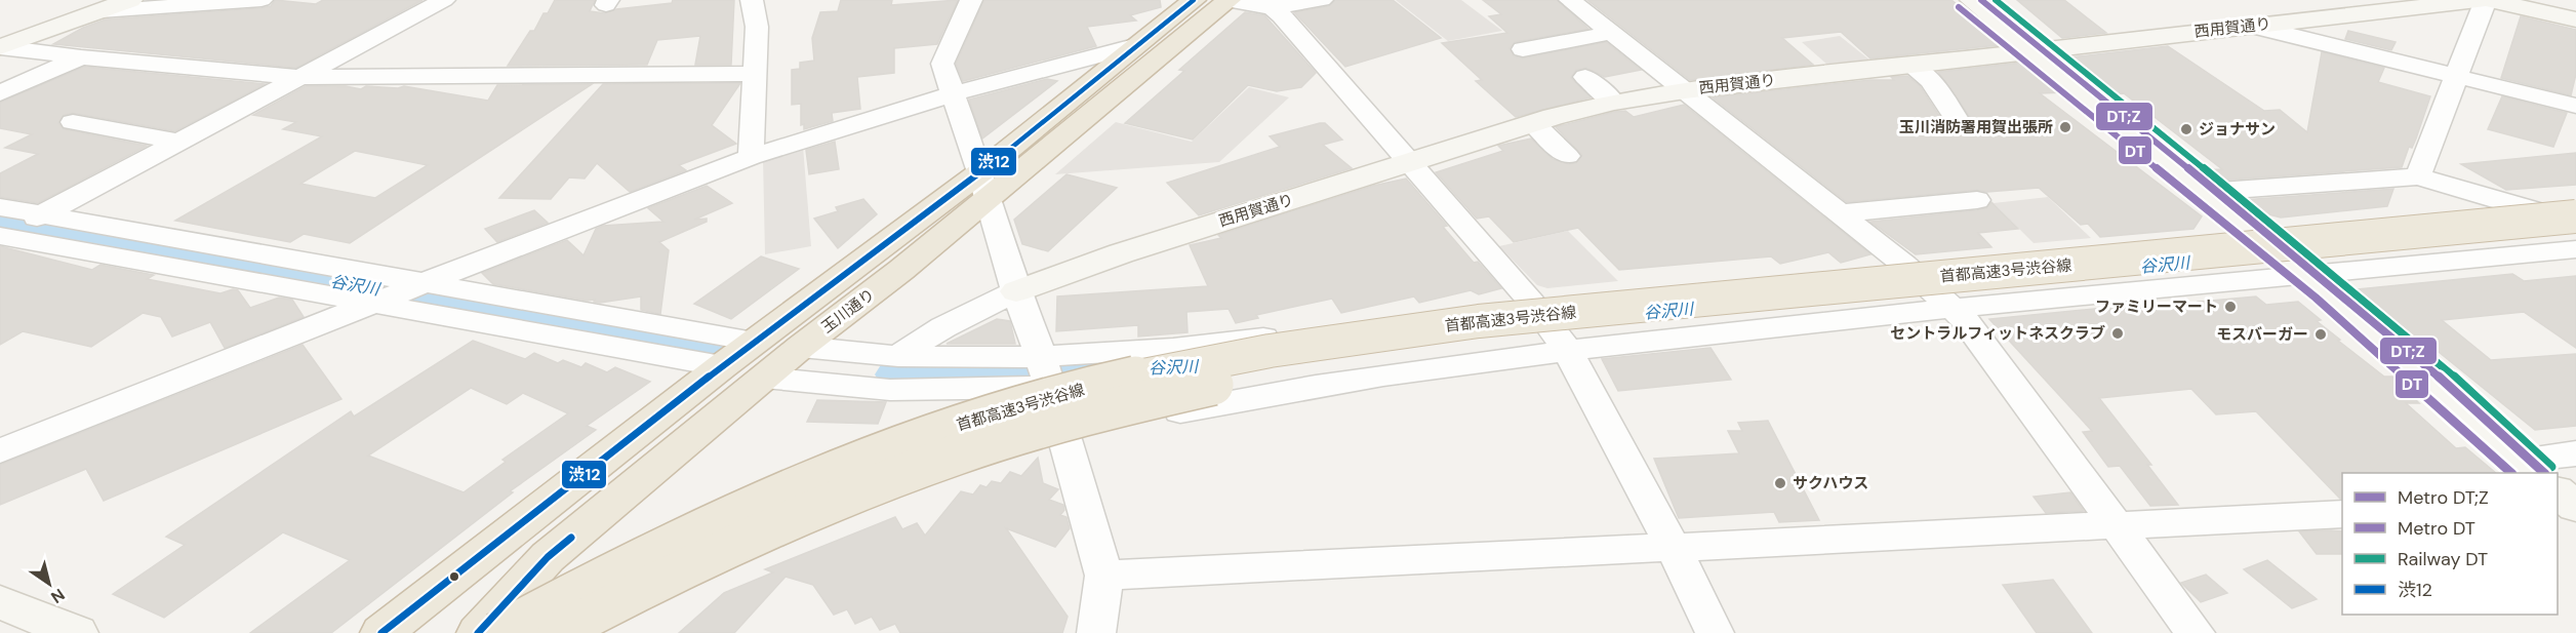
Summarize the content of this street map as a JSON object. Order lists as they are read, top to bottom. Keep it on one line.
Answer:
{"streets":{"highway":["首都高速3号渋谷線","玉川通り"],"street":["西用賀通り"]},"water":["谷沢川"],"places":["玉川消防署用賀出張所","ジョナサン","ファミリーマート","セントラルフィットネスクラブ","モスバーガー","サクハウス"],"lines":["metro line DT;Z","rail line DT","transit line 渋12","metro line DT"],"legend":["Metro DT;Z","Metro DT","Railway DT","渋12"],"north":"bottom right"}
